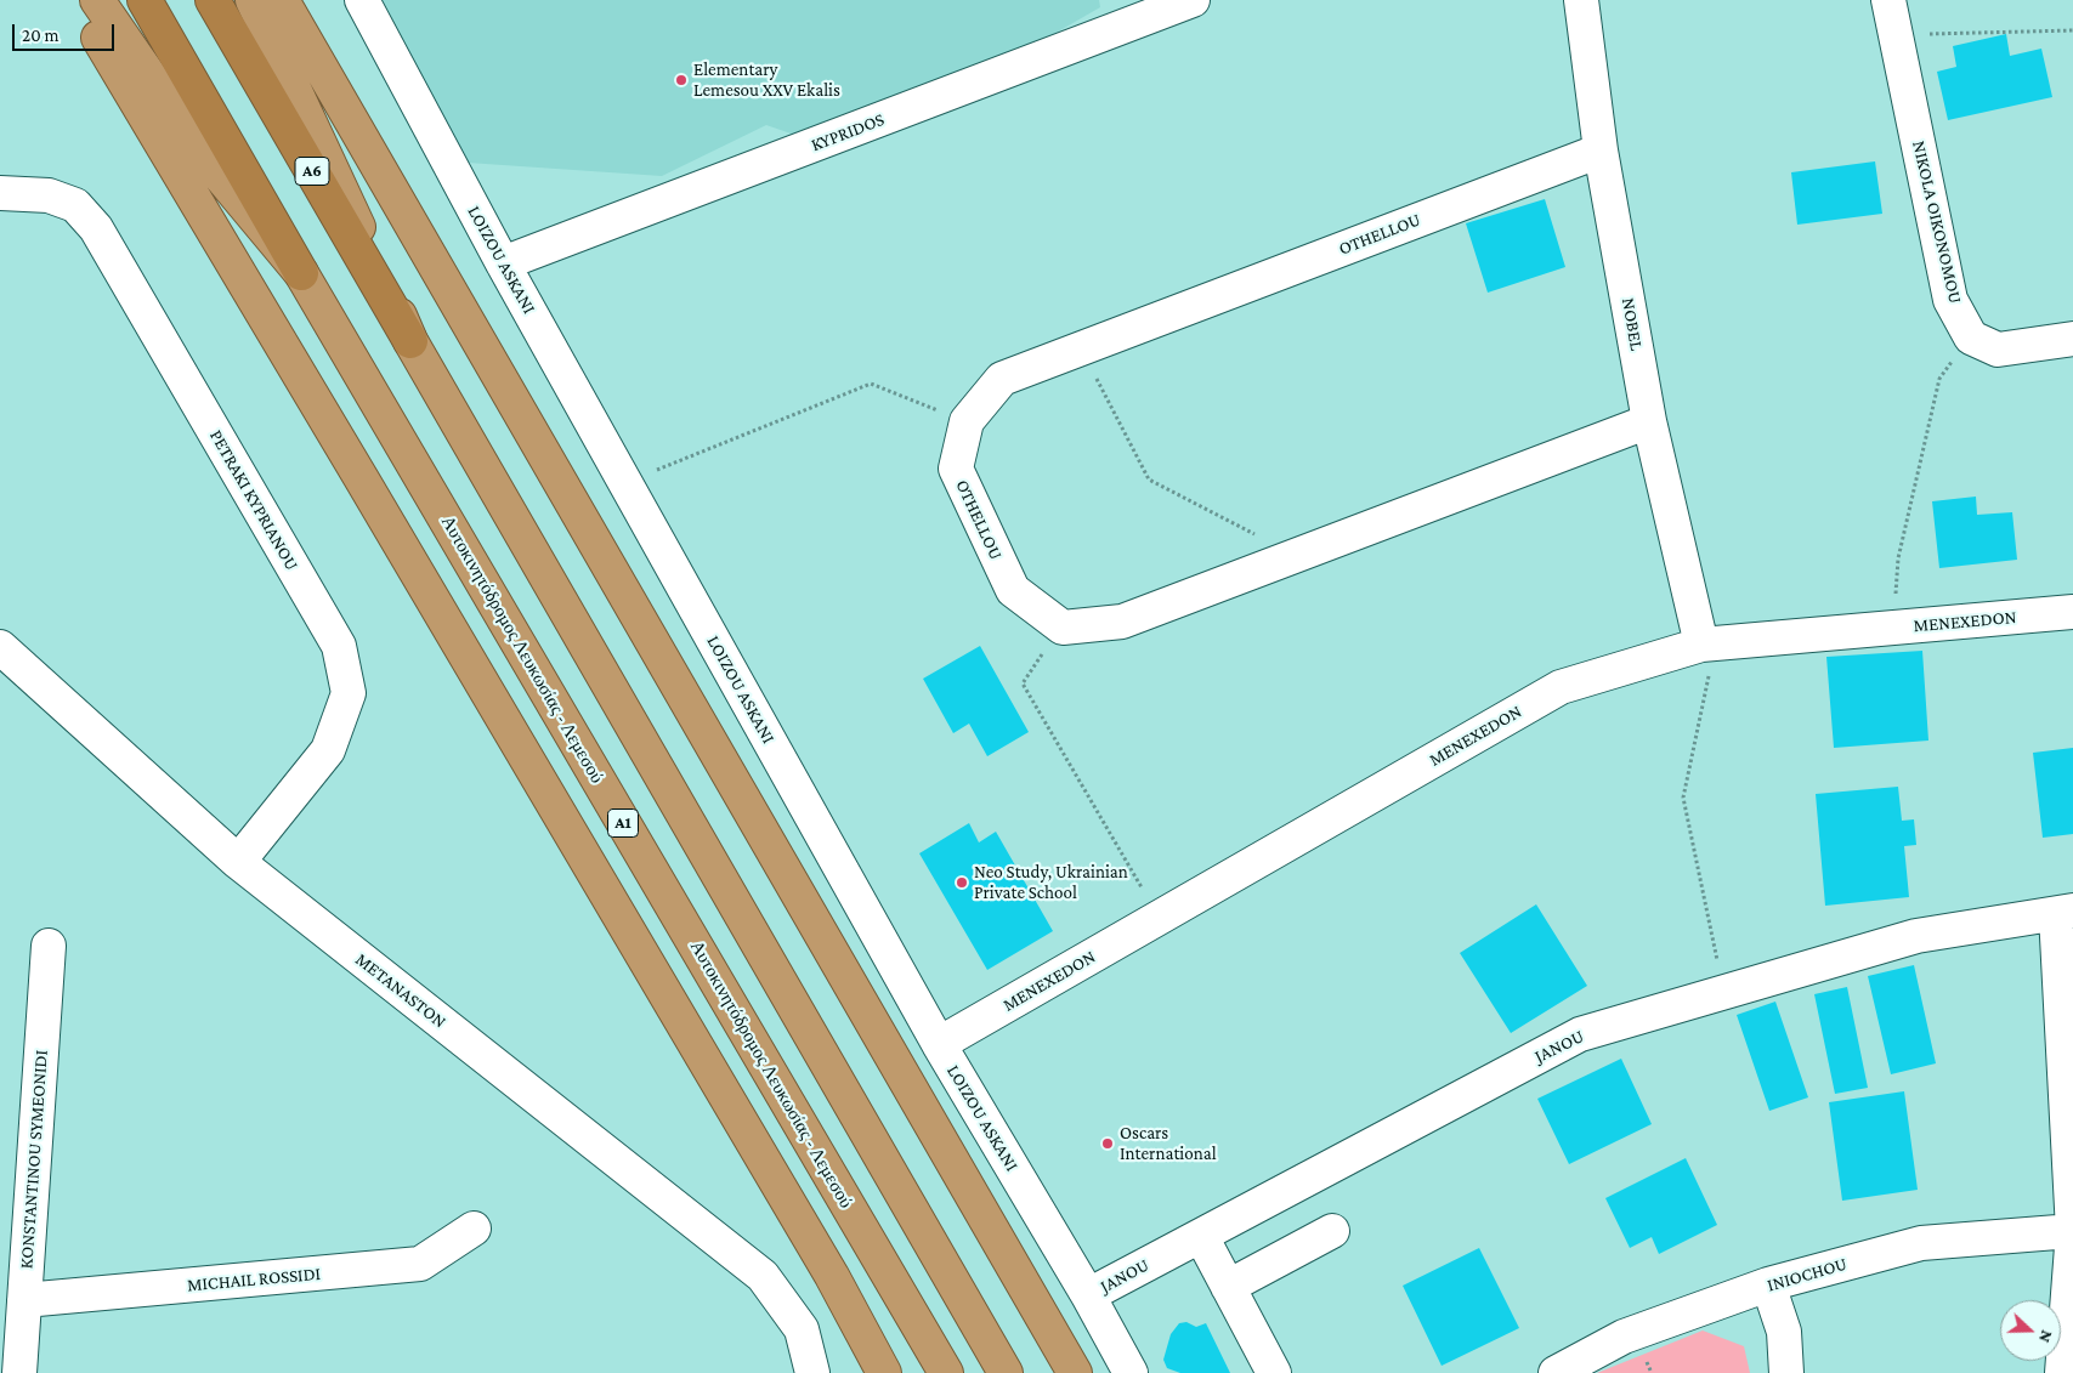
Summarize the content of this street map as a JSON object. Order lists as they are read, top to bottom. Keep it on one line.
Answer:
{"streets":{"highway":["A6","Αυτοκινητόδρομος Λευκωσίας - Λεμεσού","A1"],"street":["KYPRIDOS","NIKOLA OIKONOMOU","OTHELLOU","LOIZOU ASKANI","NOBEL","PETRAKI KYPRIANOU","MENEXEDON","METANASTON","JANOU","KONSTANTINOU SYMEONIDI","INIOCHOU","MICHAIL ROSSIDI"]},"crossings":[["KYPRIDOS","LOIZOU ASKANI"],["OTHELLOU","NOBEL"],["LOIZOU ASKANI","MENEXEDON"],["LOIZOU ASKANI","JANOU"],["NOBEL","MENEXEDON"],["PETRAKI KYPRIANOU","METANASTON"],["KONSTANTINOU SYMEONIDI","MICHAIL ROSSIDI"]],"places":["Elementary Lemesou XXV Ekalis","Neo Study, Ukrainian Private School","Oscars International"],"scale_bar":"20 m","north":"right"}
